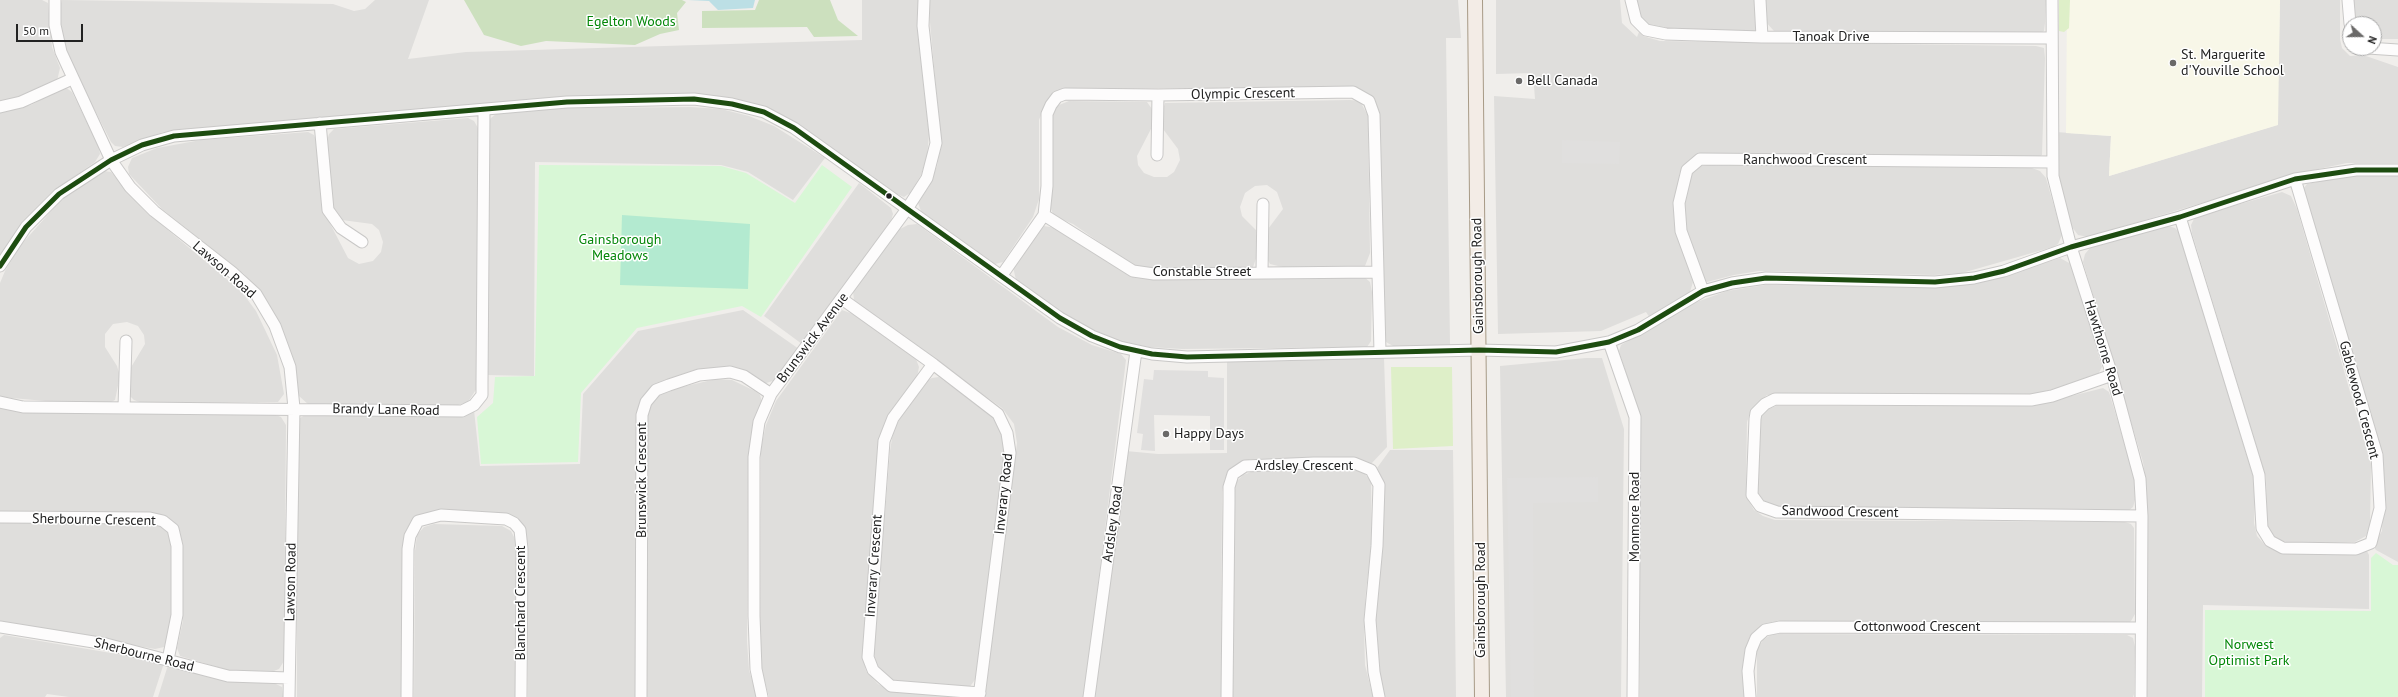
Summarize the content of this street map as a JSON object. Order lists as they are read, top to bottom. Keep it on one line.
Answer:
{"streets":{"main road":["Gainsborough Road"],"street":["Tanoak Drive","Olympic Crescent","Ranchwood Crescent","Lawson Road","Constable Street","Brunswick Avenue","Hawthorne Road","Gablewood Crescent","Brandy Lane Road","Ardsley Crescent","Brunswick Crescent","Inverary Road","Sandwood Crescent","Monmore Road","Sherbourne Crescent","Ardsley Road","Inverary Crescent","Blanchard Crescent","Cottonwood Crescent","Sherbourne Road"]},"crossings":[["Tanoak Drive","Hawthorne Road"],["Olympic Crescent","Constable Street"],["Ranchwood Crescent","Hawthorne Road"],["Lawson Road","Brandy Lane Road"],["Lawson Road","Sherbourne Road"],["Brunswick Avenue","Brunswick Crescent"],["Brunswick Avenue","Inverary Road"],["Hawthorne Road","Sandwood Crescent"],["Hawthorne Road","Cottonwood Crescent"],["Inverary Road","Inverary Crescent"],["Sherbourne Crescent","Sherbourne Road"]],"parks":["Egelton Woods","Gainsborough Meadows","Norwest Optimist Park"],"places":["St. Marguerite d'Youville School","Bell Canada","Happy Days"],"scale_bar":"50 m","north":"right"}
